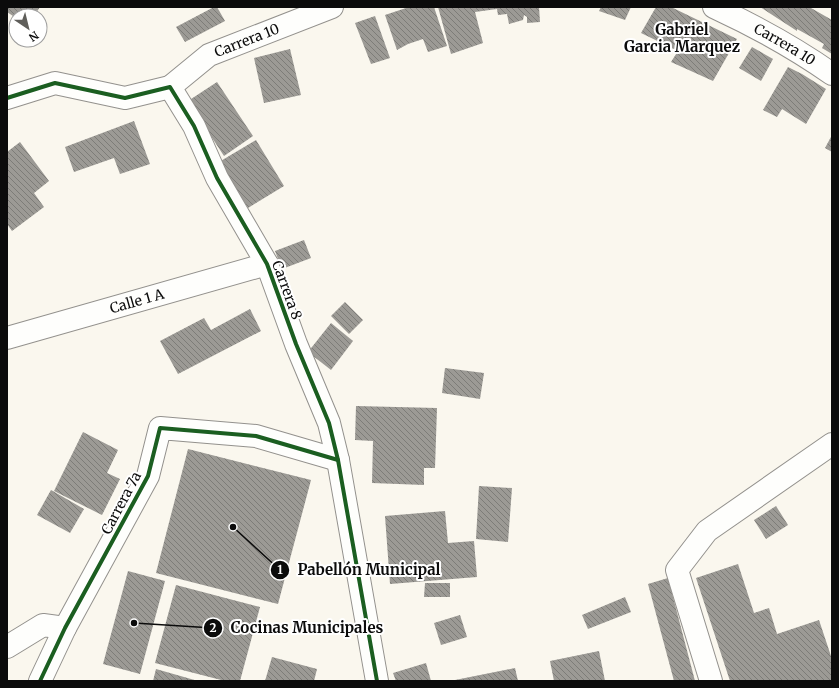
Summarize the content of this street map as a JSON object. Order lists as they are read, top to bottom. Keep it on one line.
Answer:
{"streets":{"street":["Carrera 10","Carrera 8","Calle 1 A","Carrera 7a"]},"crossings":[["Carrera 10","Carrera 8"],["Carrera 8","Calle 1 A"],["Carrera 8","Carrera 7a"]],"districts":["Gabriel Garcia Marquez"],"places":["Pabellón Municipal","Cocinas Municipales"],"north":"bottom right"}
